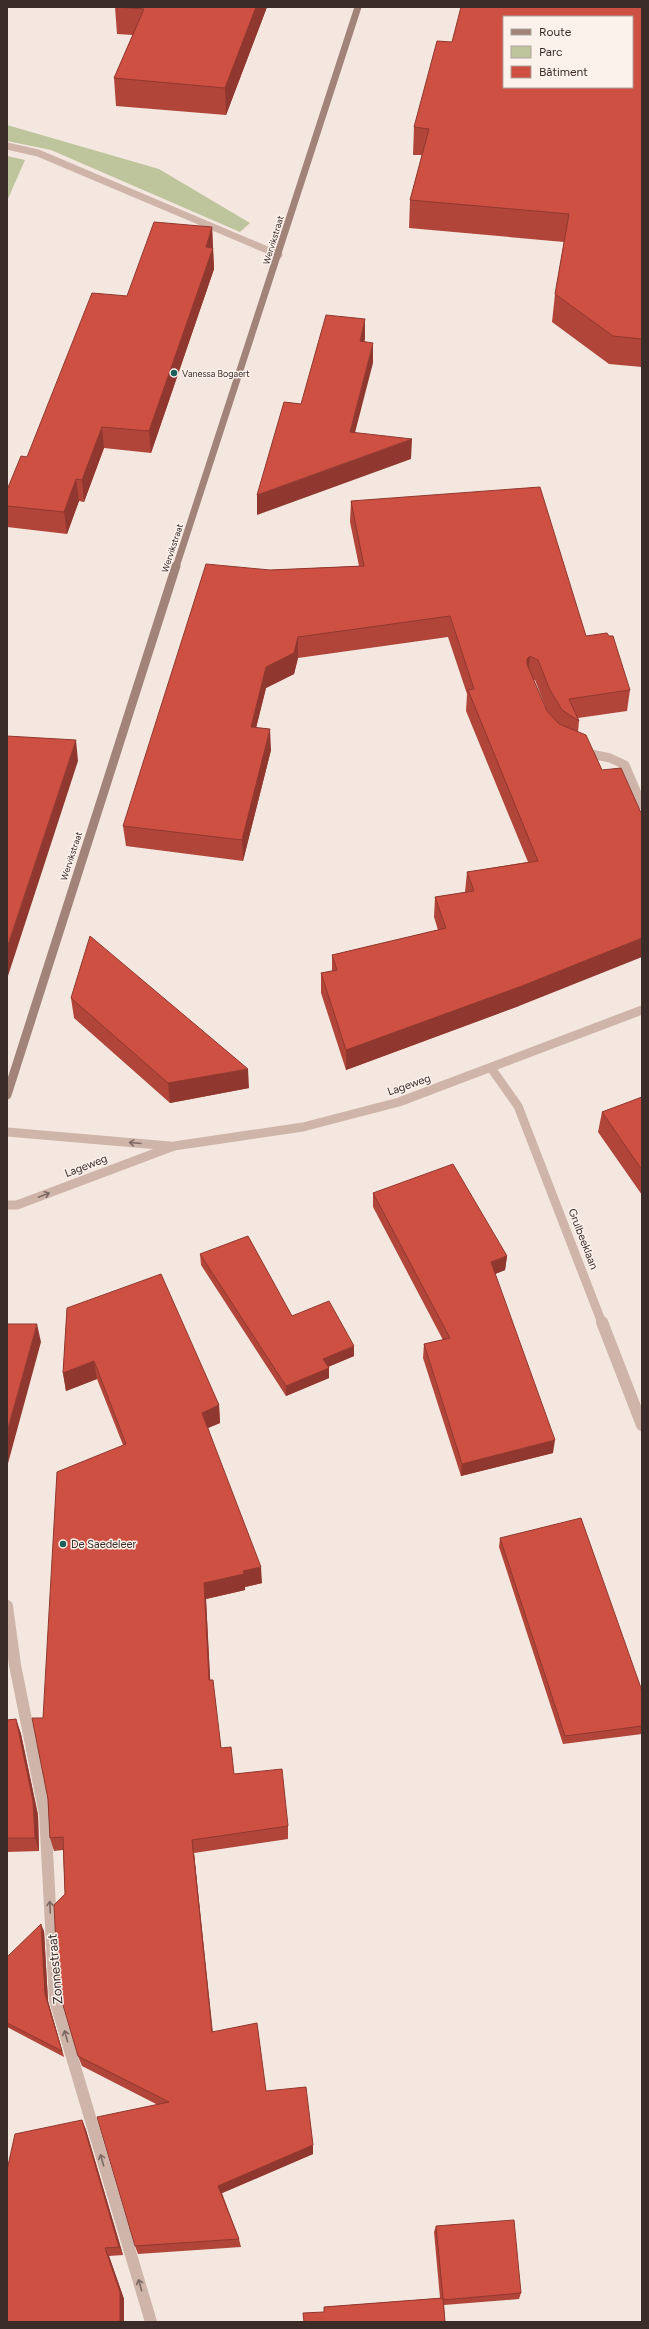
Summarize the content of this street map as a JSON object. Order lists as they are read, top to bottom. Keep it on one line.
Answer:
{"streets":{"street":["Wervikstraat","Lageweg","Grulbeeklaan","Zonnestraat"]},"crossings":[["Lageweg","Grulbeeklaan"]],"one_way":["Zonnestraat"],"places":["Vanessa Bogaert","De Saedeleer"],"legend":["Route","Parc","Bâtiment"]}
